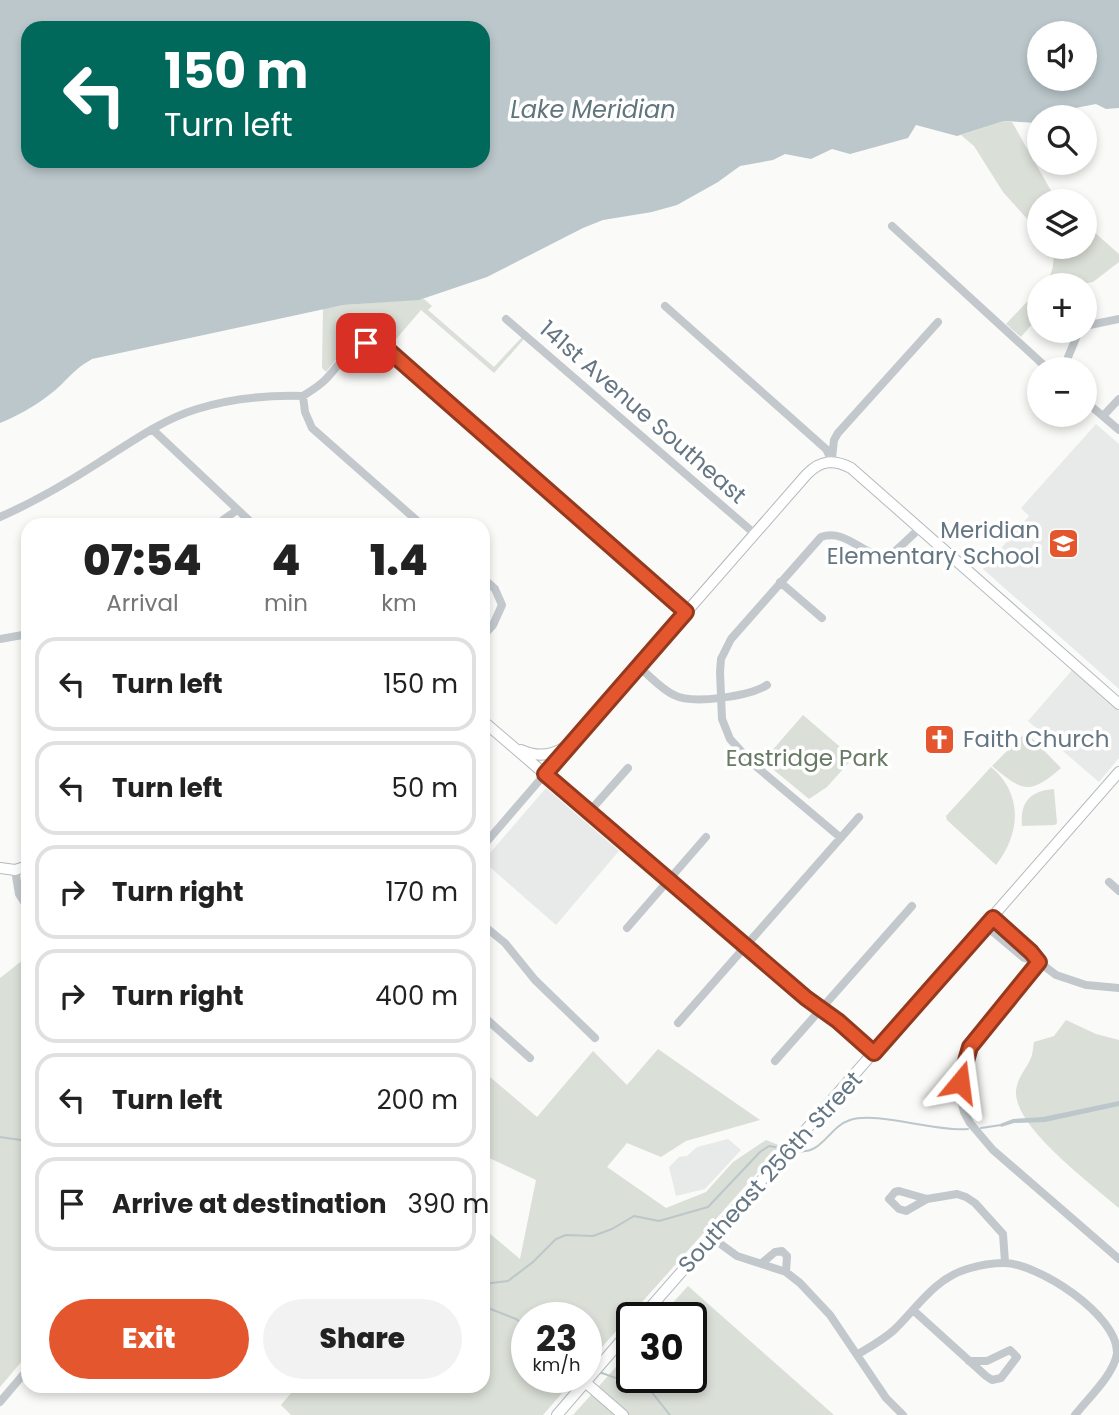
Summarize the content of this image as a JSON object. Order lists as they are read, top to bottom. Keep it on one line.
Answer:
{"streets":{"street":["141st Avenue Southeast","Southeast 256th Street"]},"water":["Lake Meridian"],"parks":["Eastridge Park"],"places":{"school or university":["Meridian Elementary School"],"church":["Faith Church"]},"page":{"map_buttons":["+","−"],"turn":["150 m","Turn left"],"eta":["07:54","Arrival","4","min","1.4","km"],"list":[{"name":"Turn left","value":"150 m"},{"name":"Turn left","value":"50 m"},{"name":"Turn right","value":"170 m"},{"name":"Turn right","value":"400 m"},{"name":"Turn left","value":"200 m"},{"name":"Arrive at destination","value":"390 m"}],"buttons":["Exit","Share"],"speed":"23 km/h","limit":"30"}}
